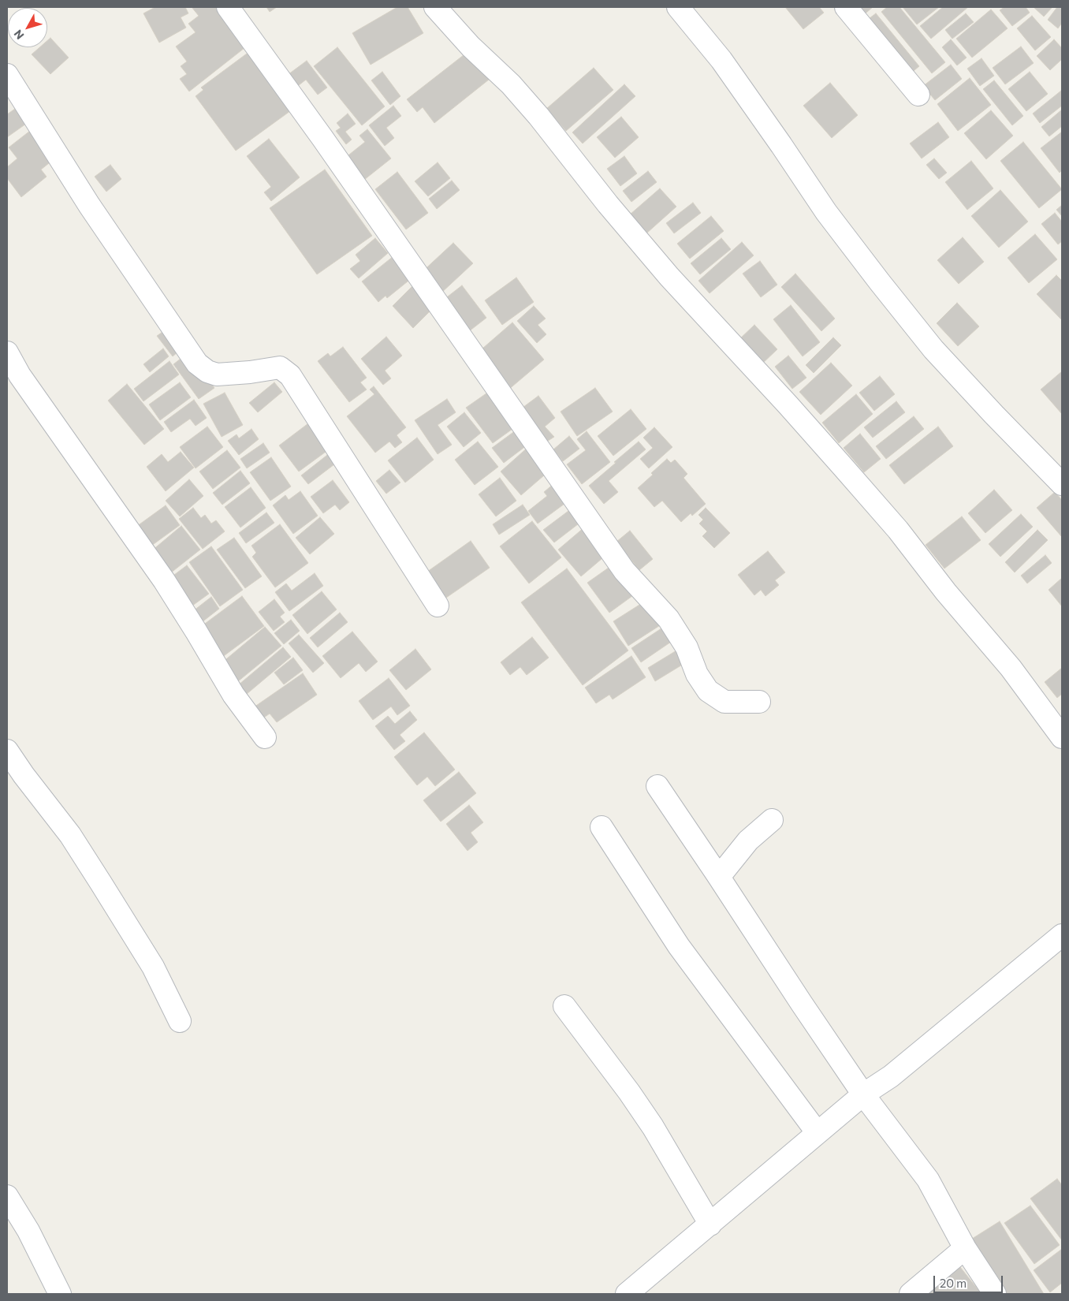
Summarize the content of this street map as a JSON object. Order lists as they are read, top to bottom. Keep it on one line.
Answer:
{"scale_bar":"20 m","north":"bottom left"}
